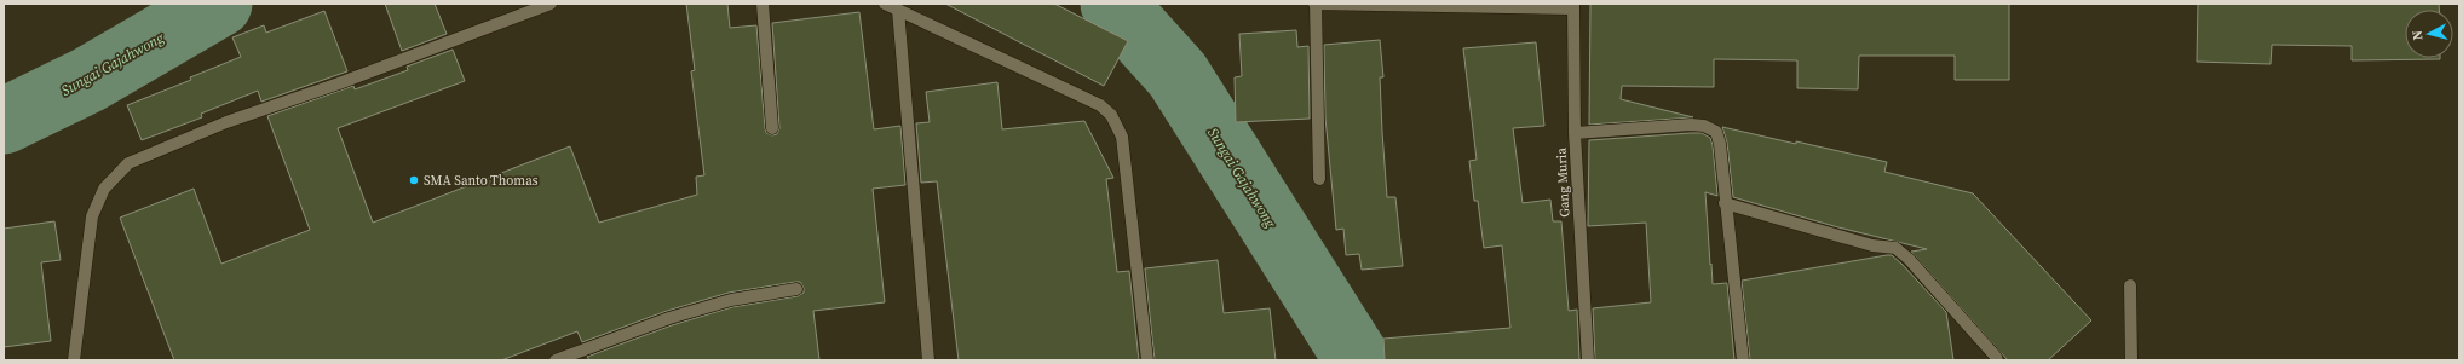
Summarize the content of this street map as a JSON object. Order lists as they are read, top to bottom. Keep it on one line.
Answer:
{"streets":{"street":["Gang Muria"]},"water":["Sungai Gajahwong"],"places":["SMA Santo Thomas"],"north":"left"}
